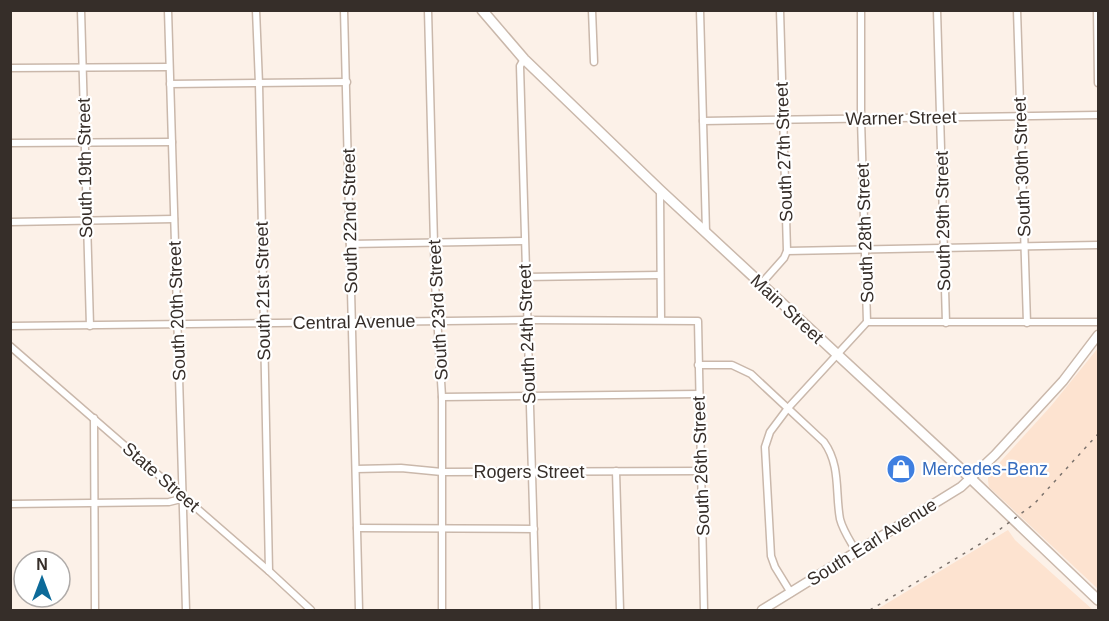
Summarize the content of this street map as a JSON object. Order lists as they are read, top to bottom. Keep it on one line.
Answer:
{"streets":{"main road":["Main Street"],"street":["Warner Street","South 27th Street","South 30th Street","South 19th Street","South 22nd Street","South 29th Street","South 28th Street","South 21st Street","South 23rd Street","South 20th Street","Central Avenue","South 24th Street","South 26th Street","Rogers Street","State Street","South Earl Avenue"]},"crossings":[["Warner Street","South 27th Street"],["Warner Street","South 30th Street"],["Warner Street","South 29th Street"],["Warner Street","South 28th Street"],["South 19th Street","Central Avenue"],["South 22nd Street","Central Avenue"],["South 22nd Street","Rogers Street"],["South 28th Street","Main Street"],["South 28th Street","South Earl Avenue"],["South 21st Street","Central Avenue"],["South 21st Street","State Street"],["Main Street","South 24th Street"],["Main Street","South Earl Avenue"],["South 23rd Street","Central Avenue"],["South 23rd Street","Rogers Street"],["South 20th Street","Central Avenue"],["South 20th Street","State Street"],["Central Avenue","South 24th Street"],["Central Avenue","South 26th Street"],["South 24th Street","Rogers Street"],["South 26th Street","Rogers Street"]],"places":{"shop":["Mercedes-Benz"]},"north":"top"}
